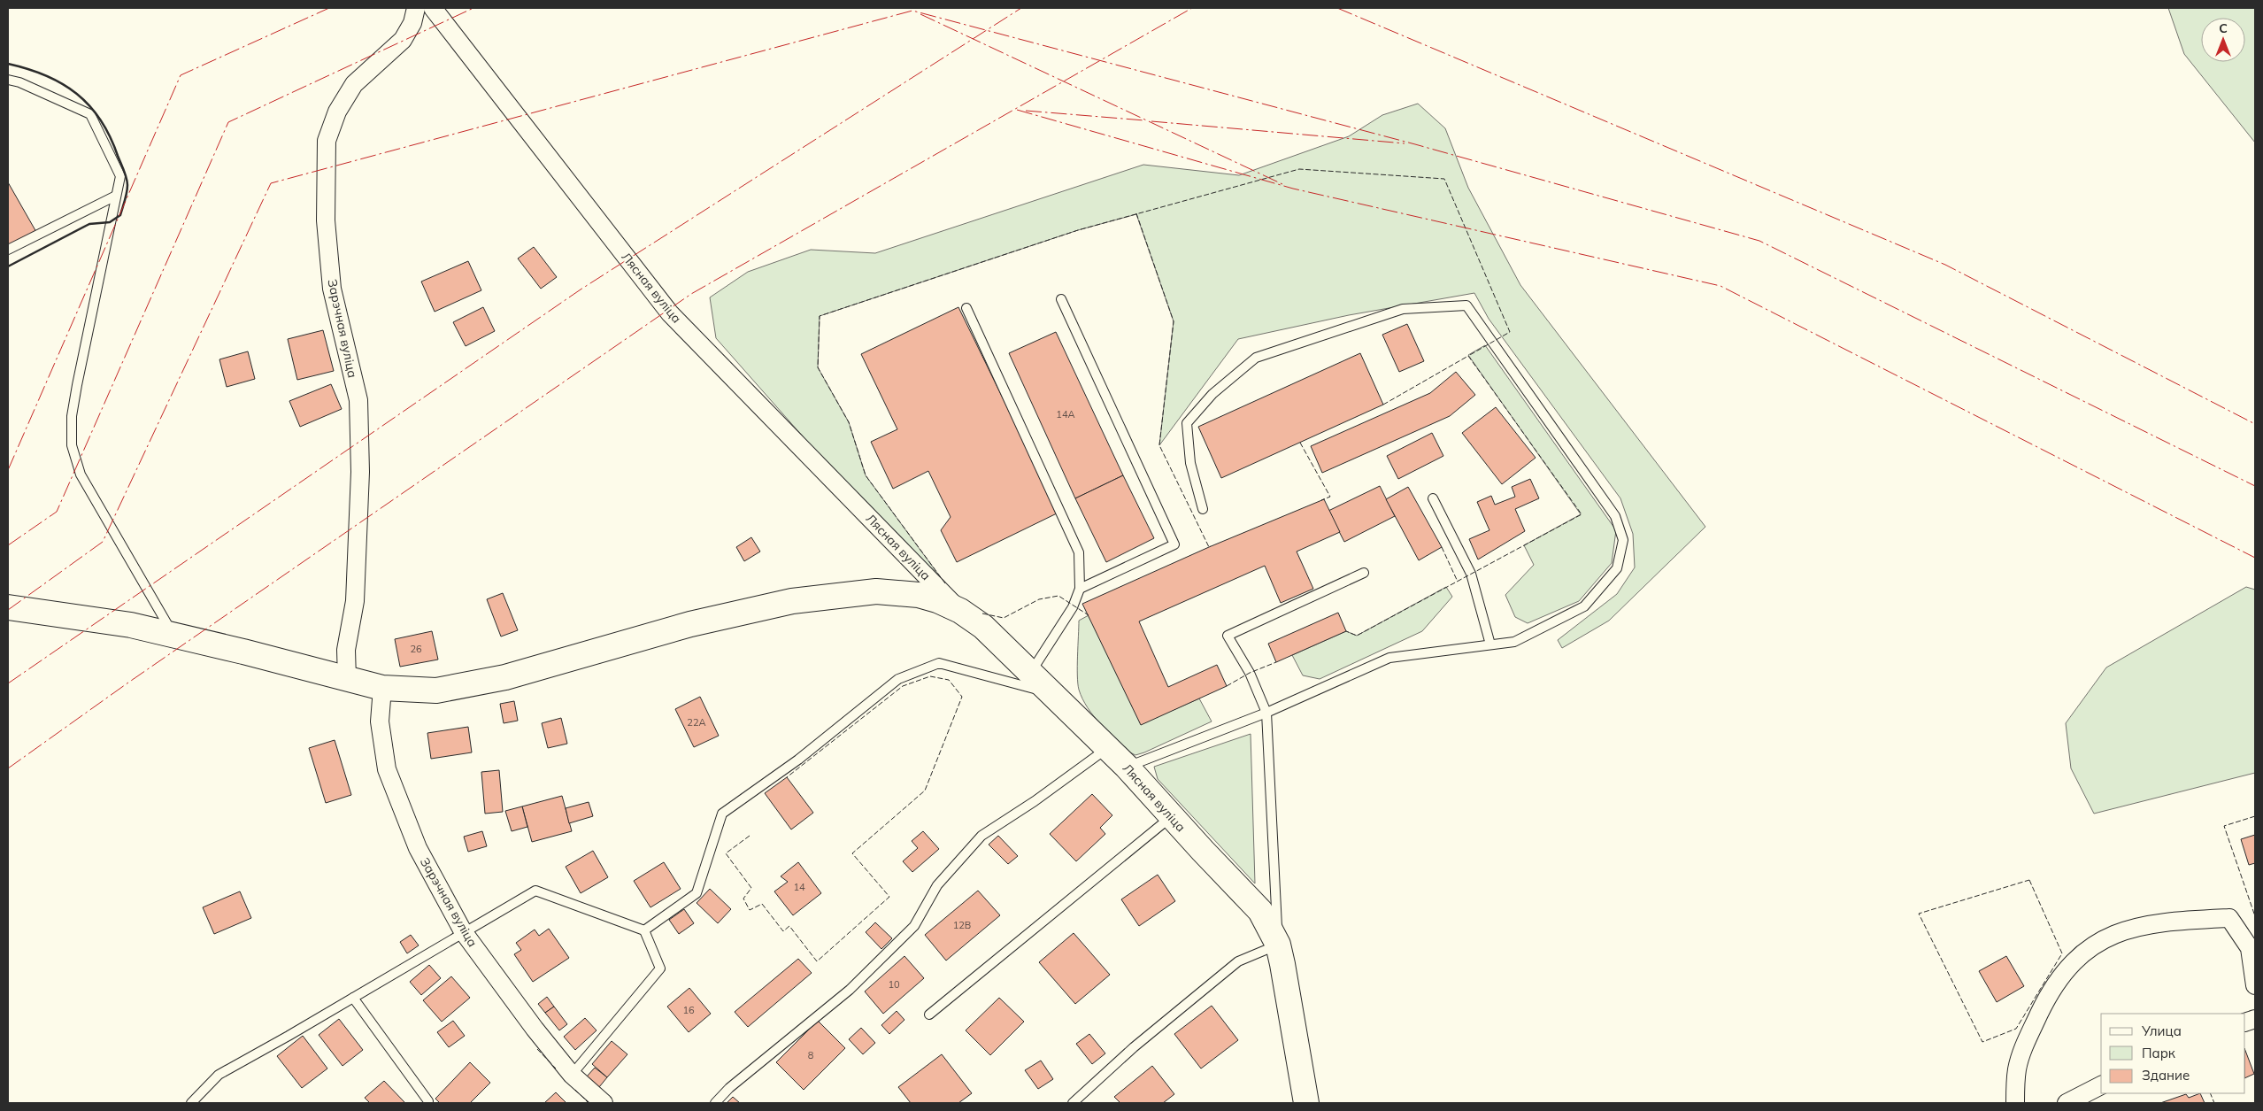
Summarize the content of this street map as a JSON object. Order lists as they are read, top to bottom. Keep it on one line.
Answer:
{"streets":{"main road":["Лясная вуліца"],"street":["Зарэчная вуліца"]},"house_numbers":["14А","26","22А","14","12В","10","16","8"],"legend":["Улица","Парк","Здание"],"north":"top"}
